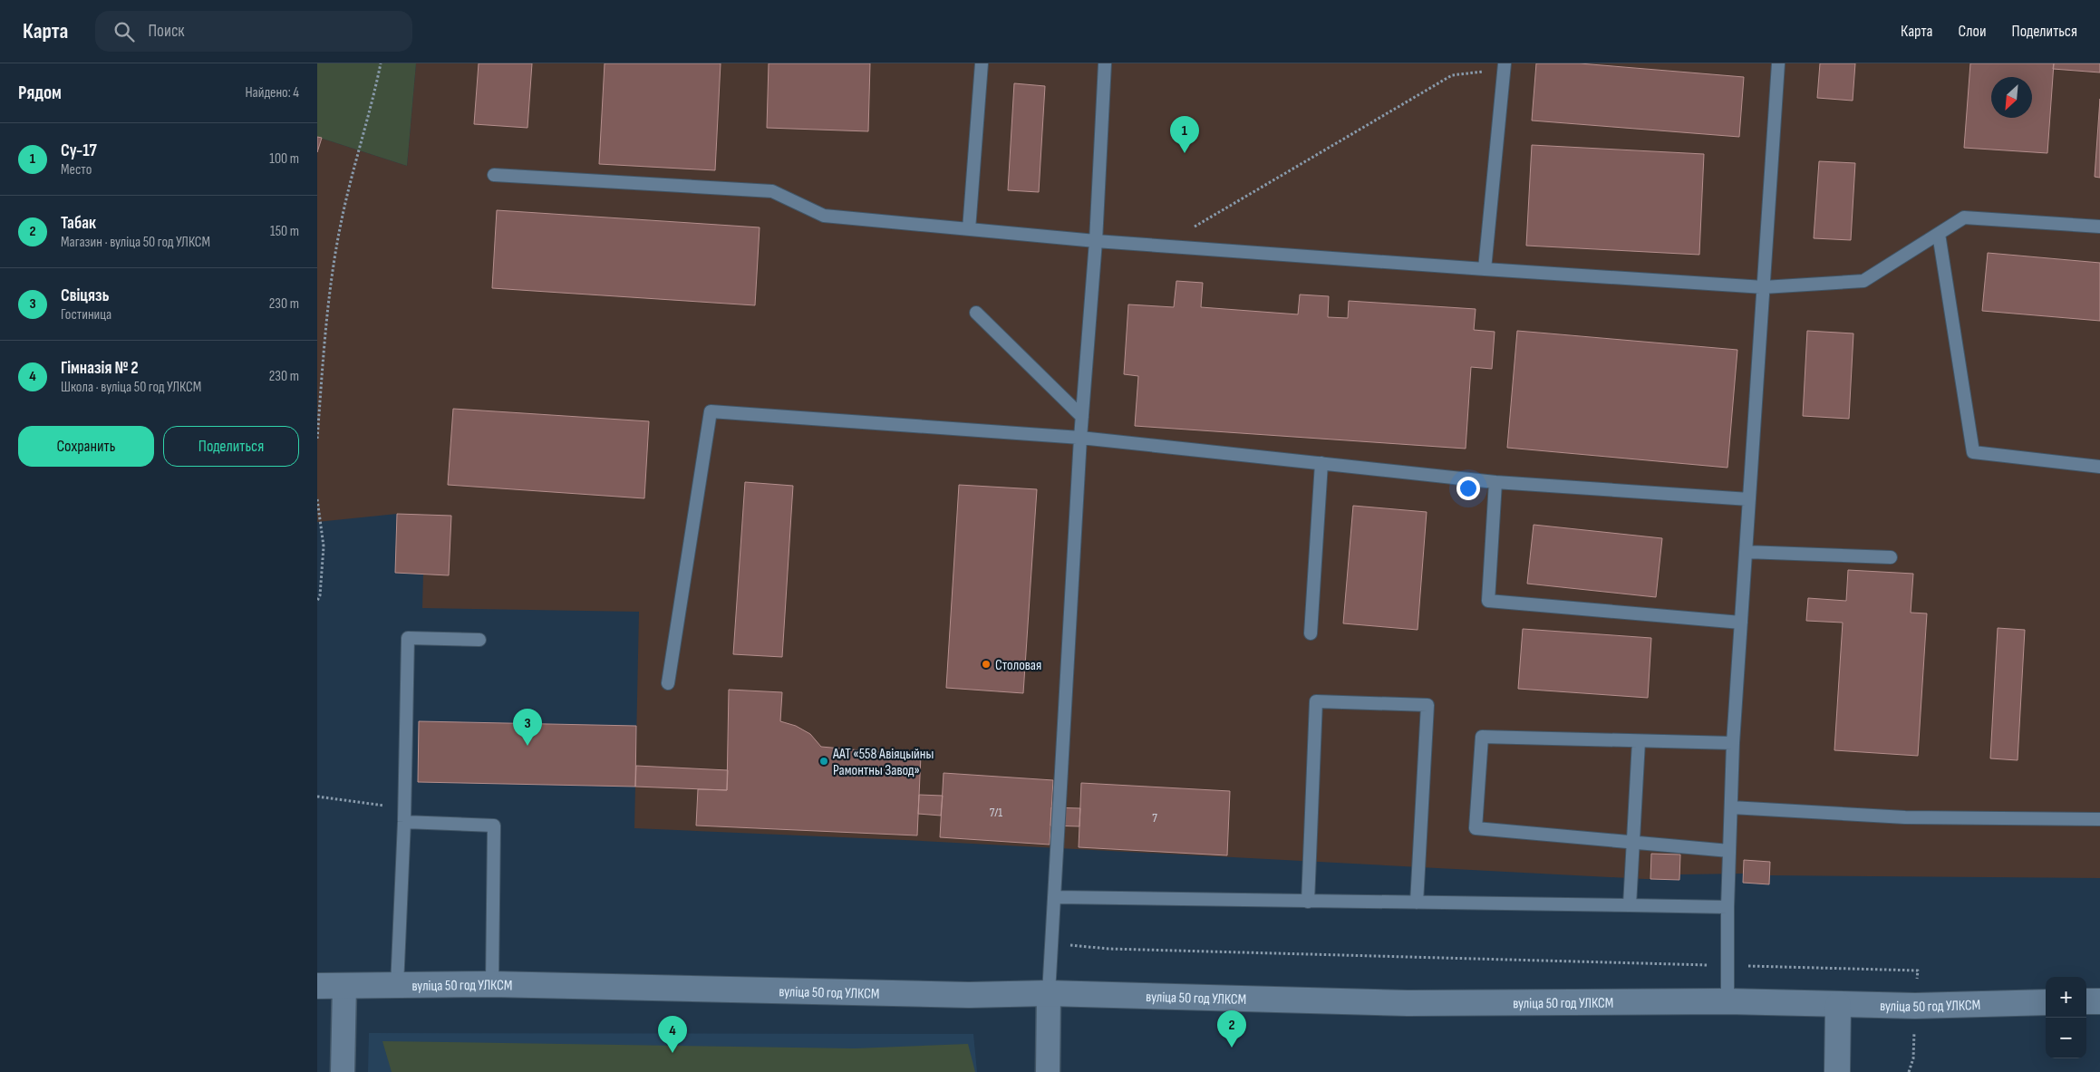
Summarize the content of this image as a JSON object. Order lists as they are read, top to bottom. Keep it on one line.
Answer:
{"streets":{"main road":["вуліца 50 год УЛКСМ"]},"places":["Столовая","ААТ «558 Авіяцыйны Рамонтны Завод»"],"house_numbers":["7/1","7"],"north":"bottom left","page":{"header":"Карта","search":"Поиск","nav":["Карта","Слои","Поделиться"],"heading":["Рядом","Найдено: 4"],"pins":["1","3","2","4"],"list":[{"mark":"1","name":"Су-17","note":"Место","value":"100 m"},{"mark":"2","name":"Табак","note":"Магазин · вуліца 50 год УЛКСМ","value":"150 m"},{"mark":"3","name":"Свіцязь","note":"Гостиница","value":"230 m"},{"mark":"4","name":"Гімназія № 2","note":"Школа · вуліца 50 год УЛКСМ","value":"230 m"}],"buttons":["Сохранить","Поделиться"],"map_buttons":["+","−"]}}
